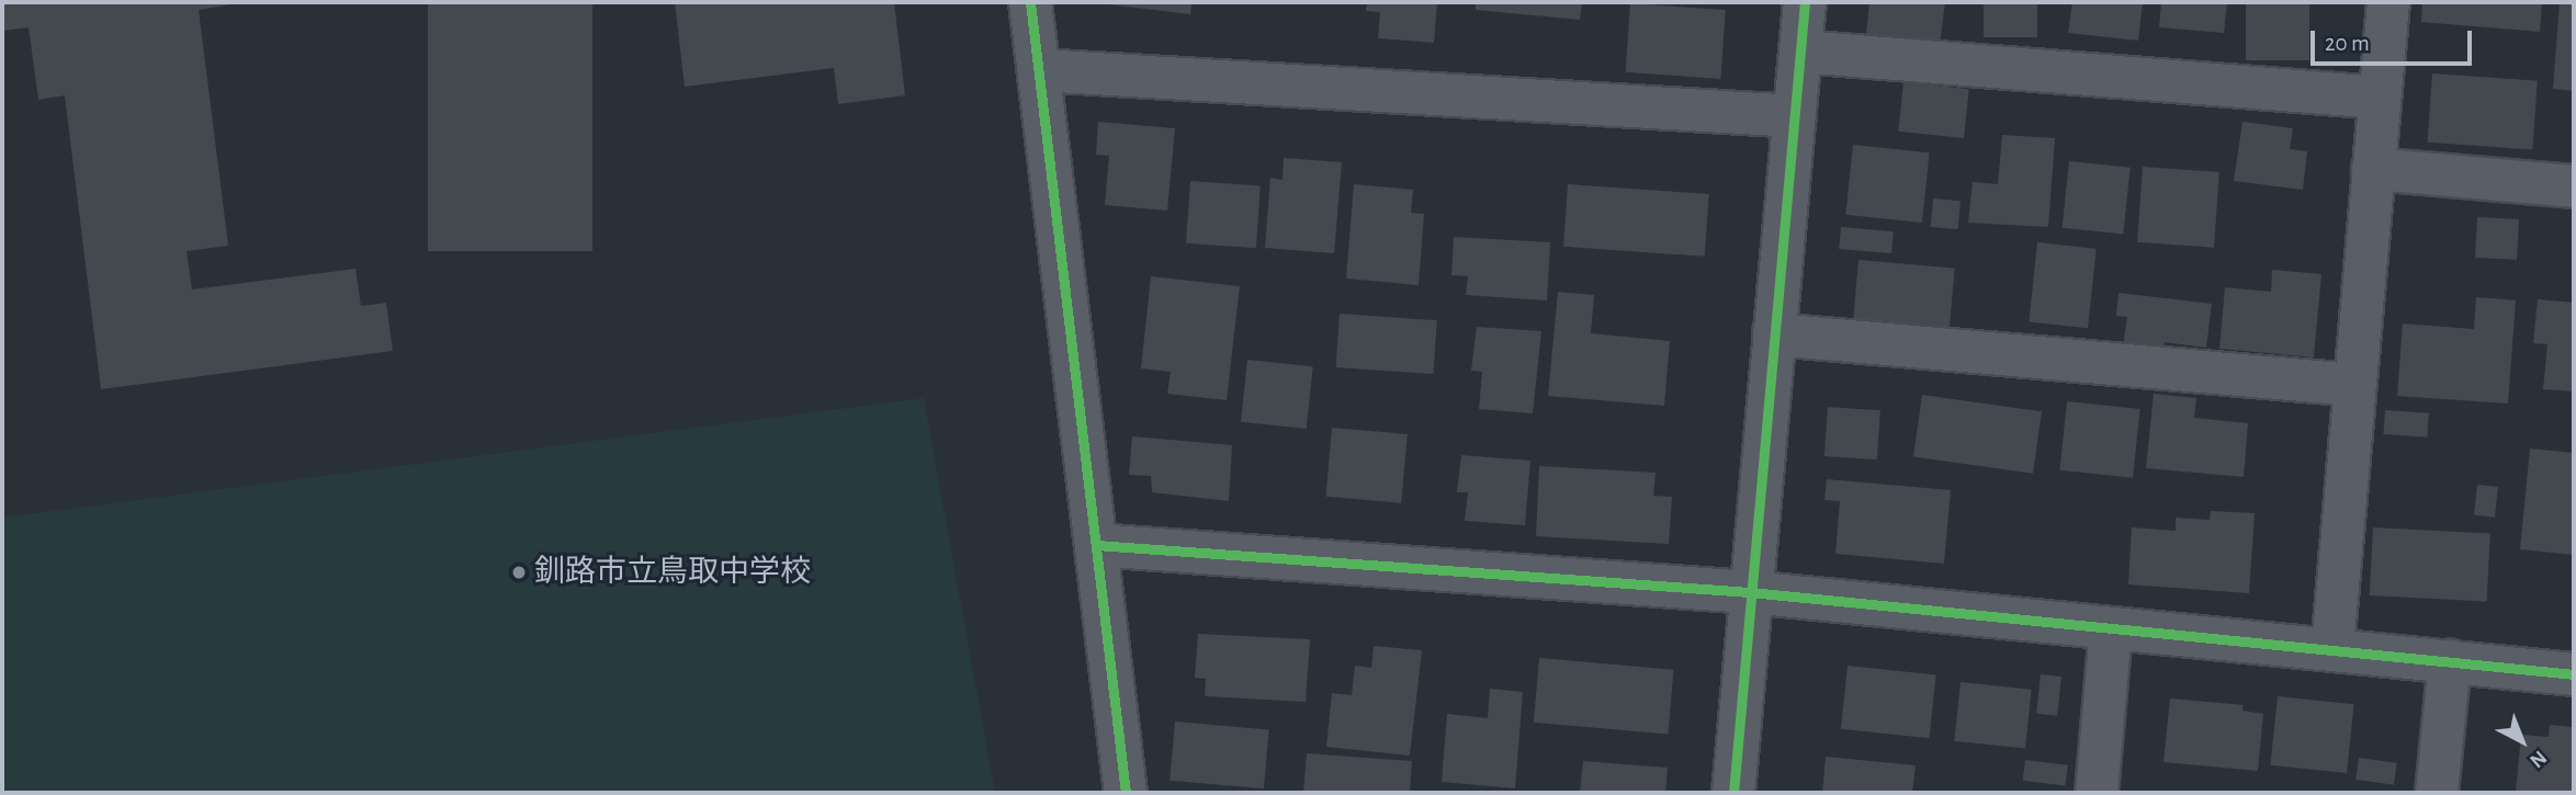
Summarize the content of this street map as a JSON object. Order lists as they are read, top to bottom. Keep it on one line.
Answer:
{"places":["釧路市立鳥取中学校"],"scale_bar":"20 m","north":"bottom right"}
